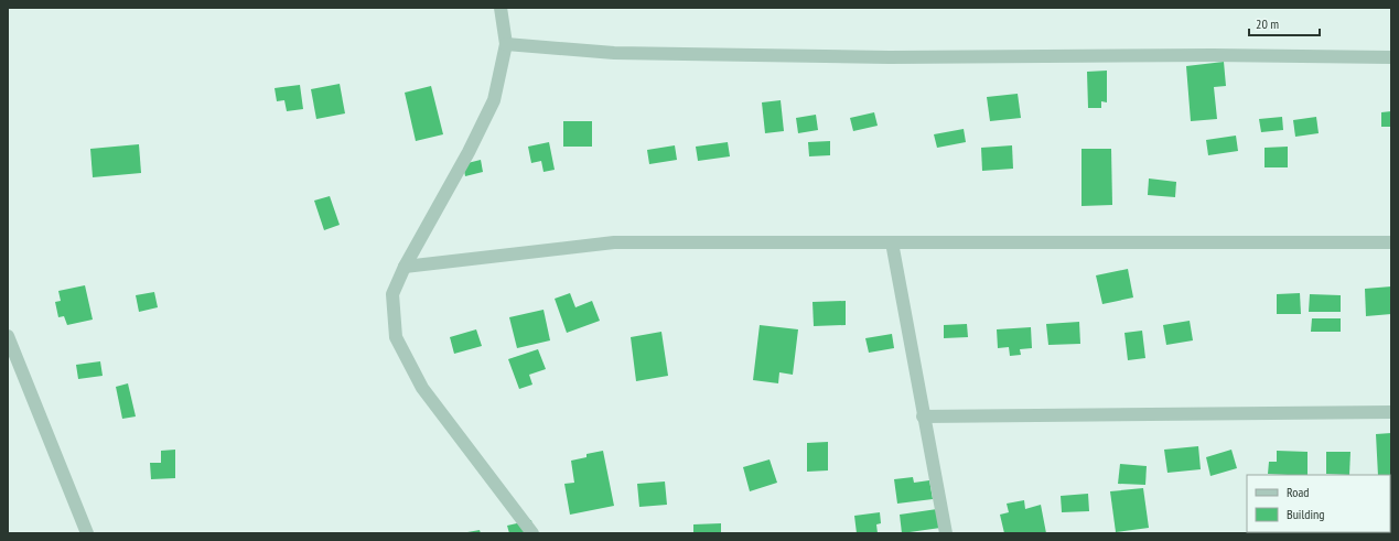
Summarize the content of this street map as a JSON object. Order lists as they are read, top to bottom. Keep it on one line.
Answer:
{"legend":["Road","Building"],"scale_bar":"20 m"}
